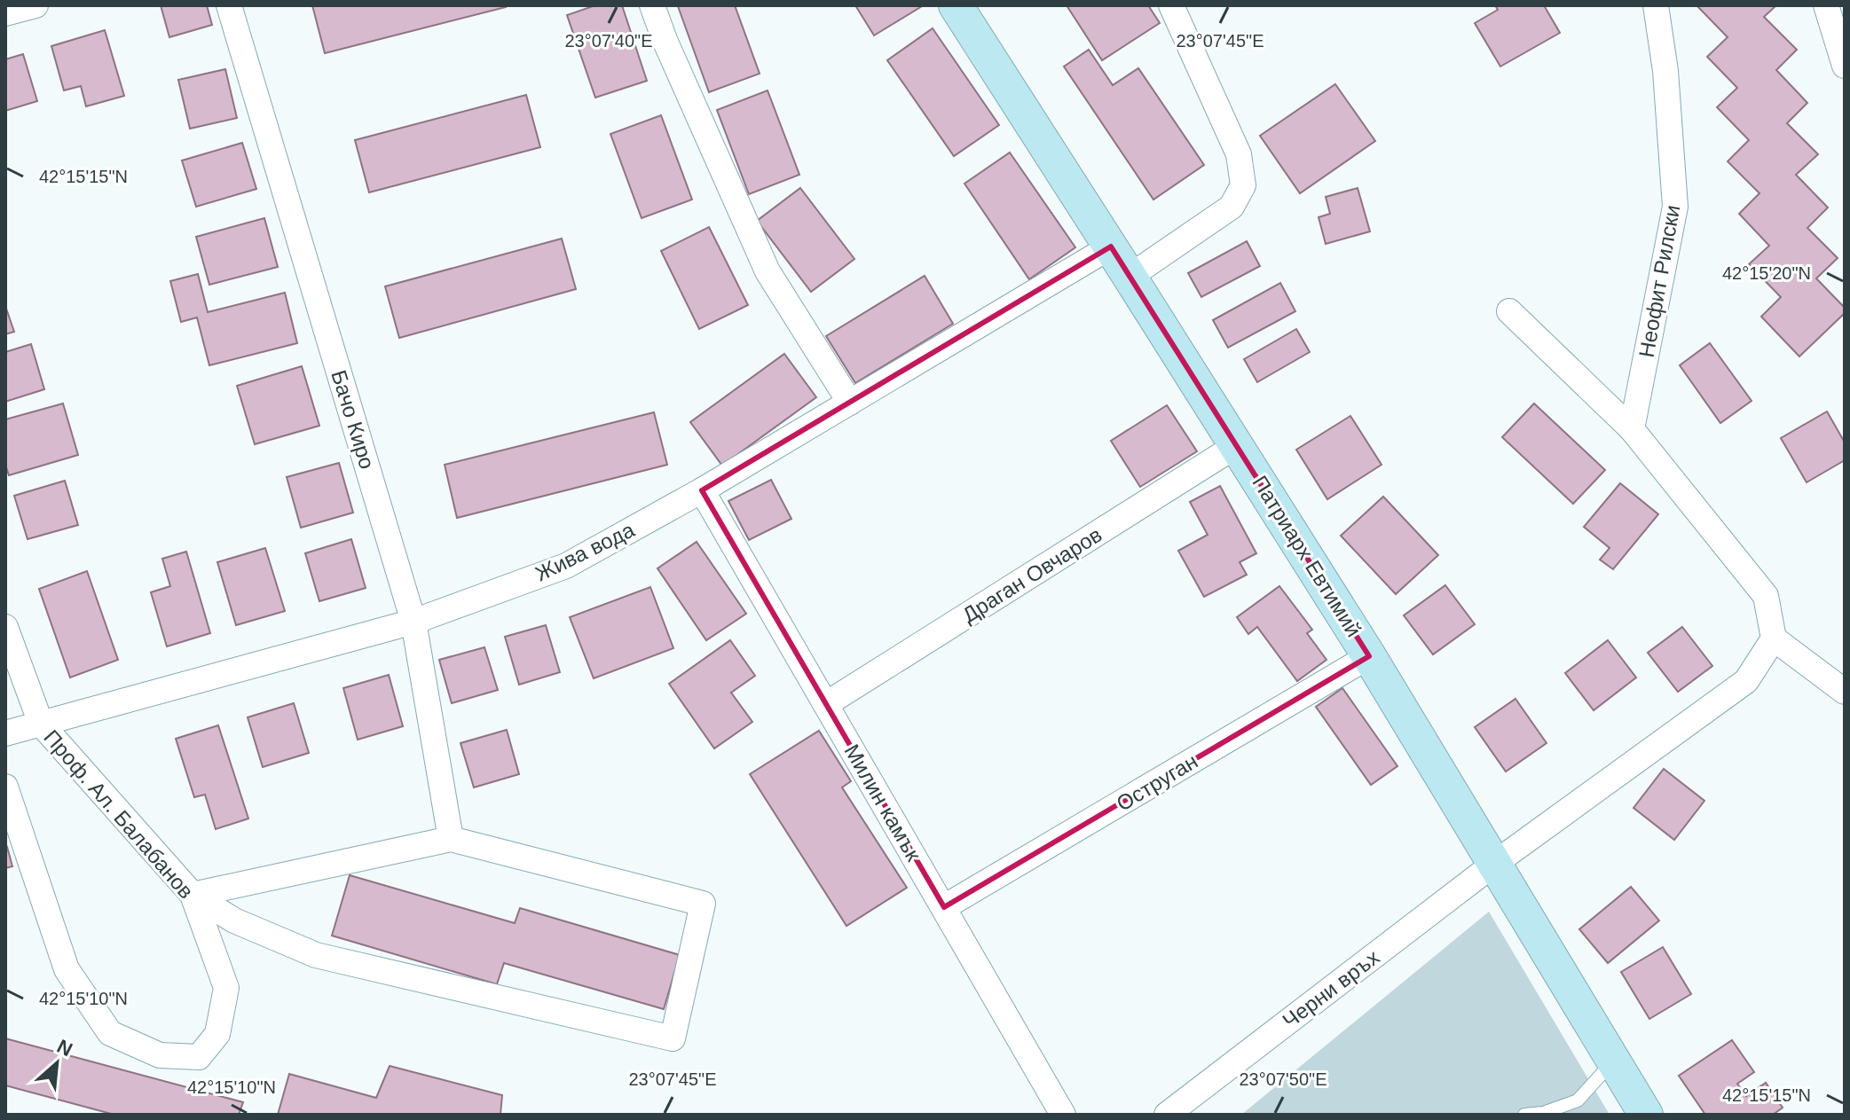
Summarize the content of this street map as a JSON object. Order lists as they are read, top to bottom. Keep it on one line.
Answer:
{"streets":{"street":["Неофит Рилски","Бачо Киро","Жива вода","Патриарх Евтимий","Драган Овчаров","Оструган","Милин камък","Проф. Ал. Балабанов","Черни връх"]},"crossings":[["Бачо Киро","Жива вода"],["Жива вода","Патриарх Евтимий"],["Жива вода","Милин камък"],["Жива вода","Проф. Ал. Балабанов"],["Патриарх Евтимий","Драган Овчаров"],["Патриарх Евтимий","Оструган"],["Патриарх Евтимий","Черни връх"],["Драган Овчаров","Милин камък"],["Оструган","Милин камък"]],"north":"top right","coordinates":["23°07'40\"E","23°07'45\"E","42°15'15\"N","42°15'20\"N","42°15'10\"N","23°07'50\"E"]}
